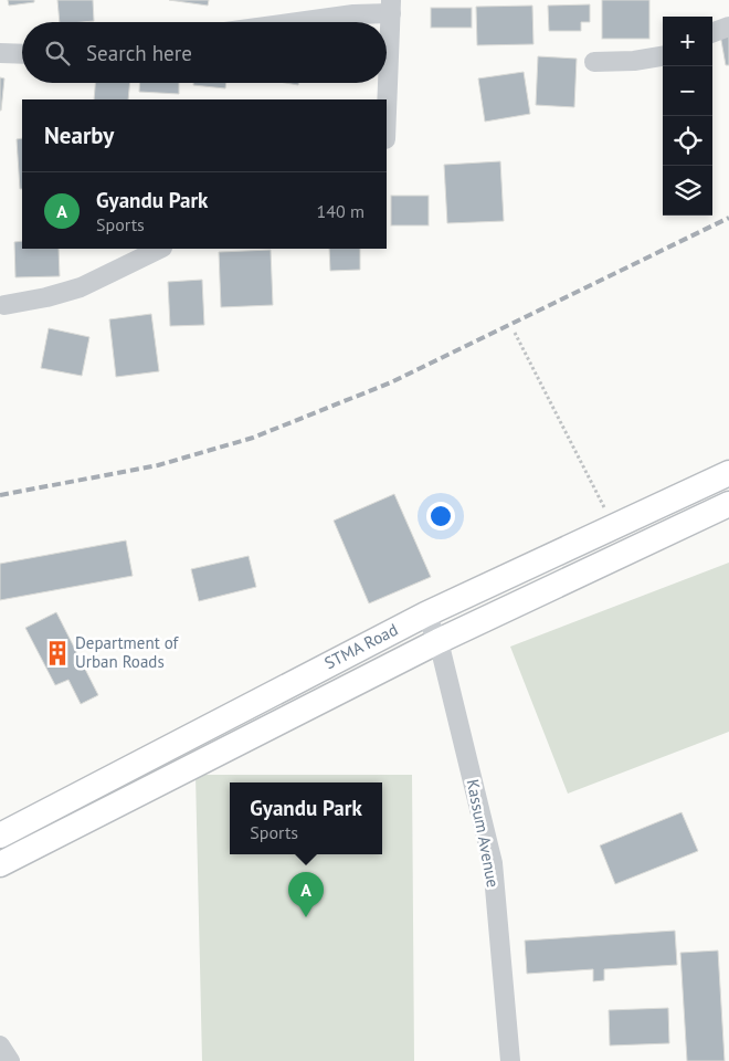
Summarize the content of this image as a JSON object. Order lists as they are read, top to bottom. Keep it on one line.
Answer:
{"streets":{"main road":["STMA Road"],"street":["Kassum Avenue"]},"crossings":[["STMA Road","Kassum Avenue"]],"places":{"building":["Department of Urban Roads"]},"page":{"map_buttons":["+","−"],"search":"Search here","heading":"Nearby","list":[{"mark":"A","name":"Gyandu Park","note":"Sports","value":"140 m"}],"popup":["Gyandu Park","Sports"],"pins":"A"}}
